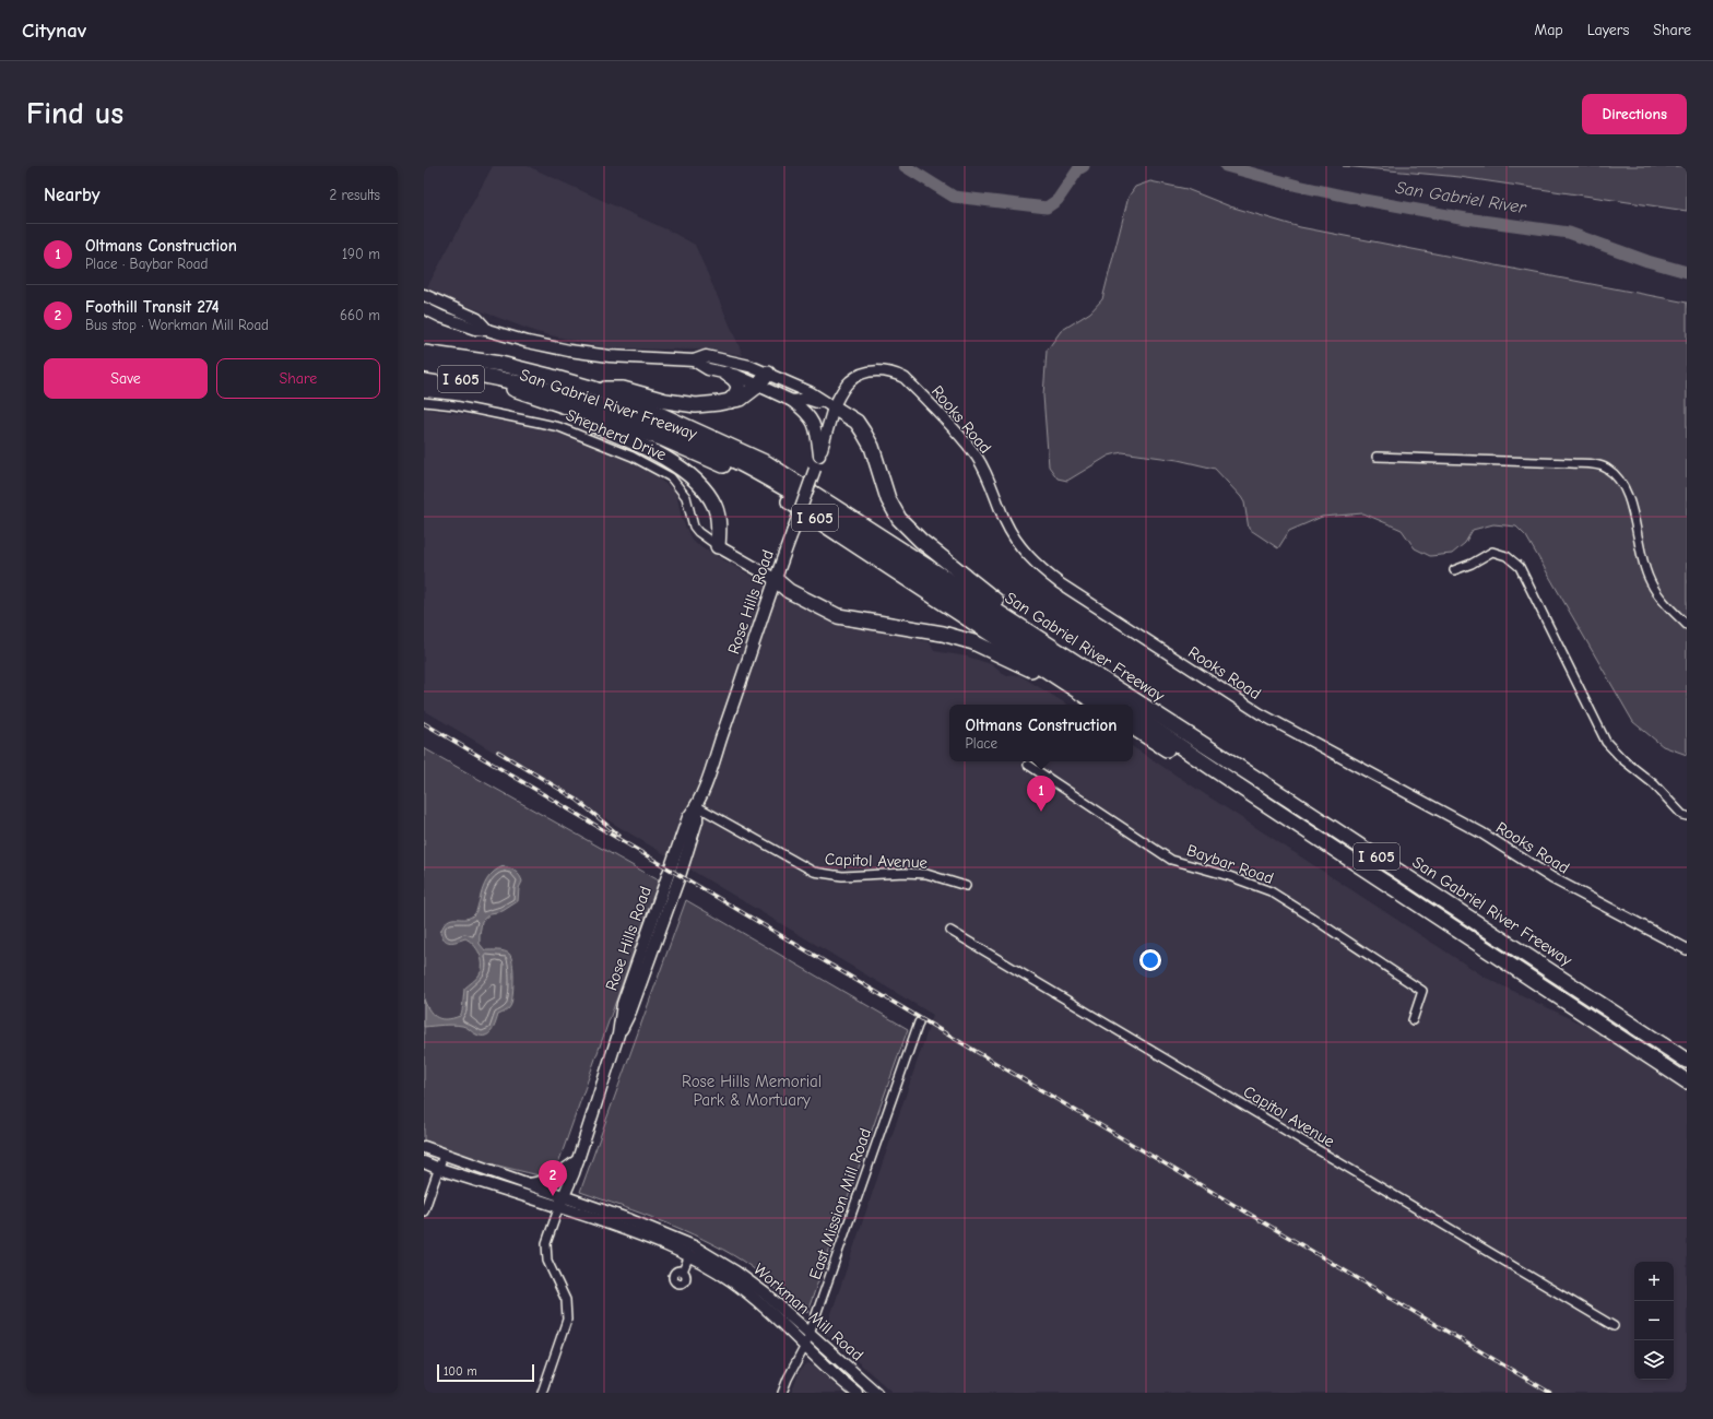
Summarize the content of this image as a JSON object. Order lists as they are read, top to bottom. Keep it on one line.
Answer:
{"streets":{"highway":["I 605","San Gabriel River Freeway"],"main road":["Shepherd Drive","Rose Hills Road","Workman Mill Road"],"street":["Rooks Road","Capitol Avenue","Baybar Road","East Mission Mill Road"]},"crossings":[["Rooks Road","Rose Hills Road"],["Shepherd Drive","Rose Hills Road"],["Rose Hills Road","Capitol Avenue"],["Rose Hills Road","Workman Mill Road"],["East Mission Mill Road","Workman Mill Road"]],"water":["San Gabriel River"],"parks":["Rose Hills Memorial Park & Mortuary"],"scale_bar":"100 m","page":{"header":"Citynav","nav":["Map","Layers","Share"],"buttons":["Directions",["Save","Share"]],"title":"Find us","heading":["Nearby","2 results"],"list":[{"mark":"1","name":"Oltmans Construction","note":"Place · Baybar Road","value":"190 m"},{"mark":"2","name":"Foothill Transit 274","note":"Bus stop · Workman Mill Road","value":"660 m"}],"popup":["Oltmans Construction","Place"],"pins":["1","2"],"map_buttons":["+","−"],"scale":"100 m"}}
